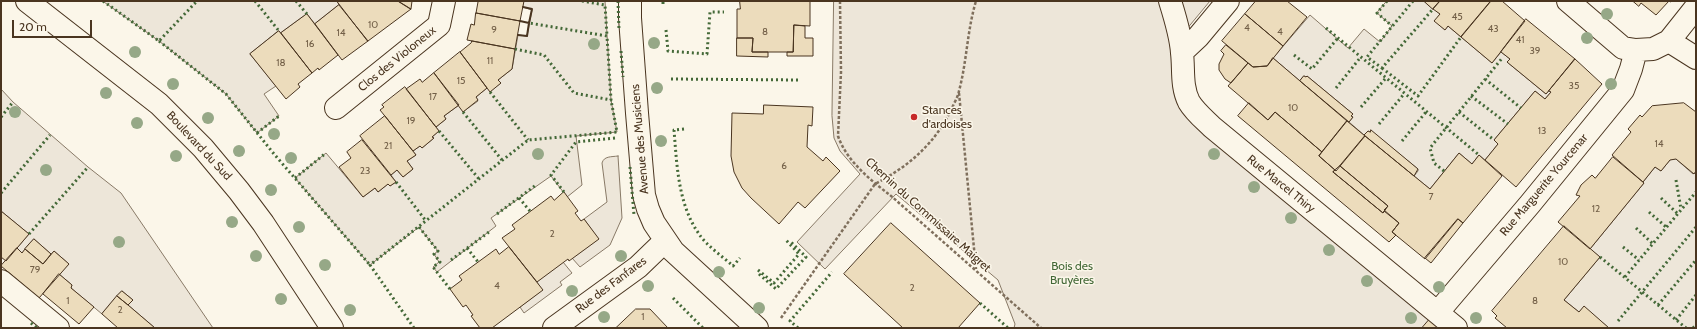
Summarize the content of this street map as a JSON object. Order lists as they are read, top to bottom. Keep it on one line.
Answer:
{"streets":{"street":["Clos des Violoneux","Avenue des Musiciens","Boulevard du Sud","Rue Marcel Thiry","Rue Marguerite Yourcenar","Rue des Fanfares"],"path":["Chemin du Commissaire Maigret"]},"crossings":[["Avenue des Musiciens","Rue des Fanfares"],["Rue Marcel Thiry","Rue Marguerite Yourcenar"]],"parks":["Bois des Bruyères"],"places":["Stances d'ardoises"],"house_numbers":["45","10","4","43","9","8","4","14","41","16","39","11","18","15","35","17","10","19","13","14","21","6","23","7","12","2","10","79","4","2","1","8","2","1"],"scale_bar":"20 m"}
